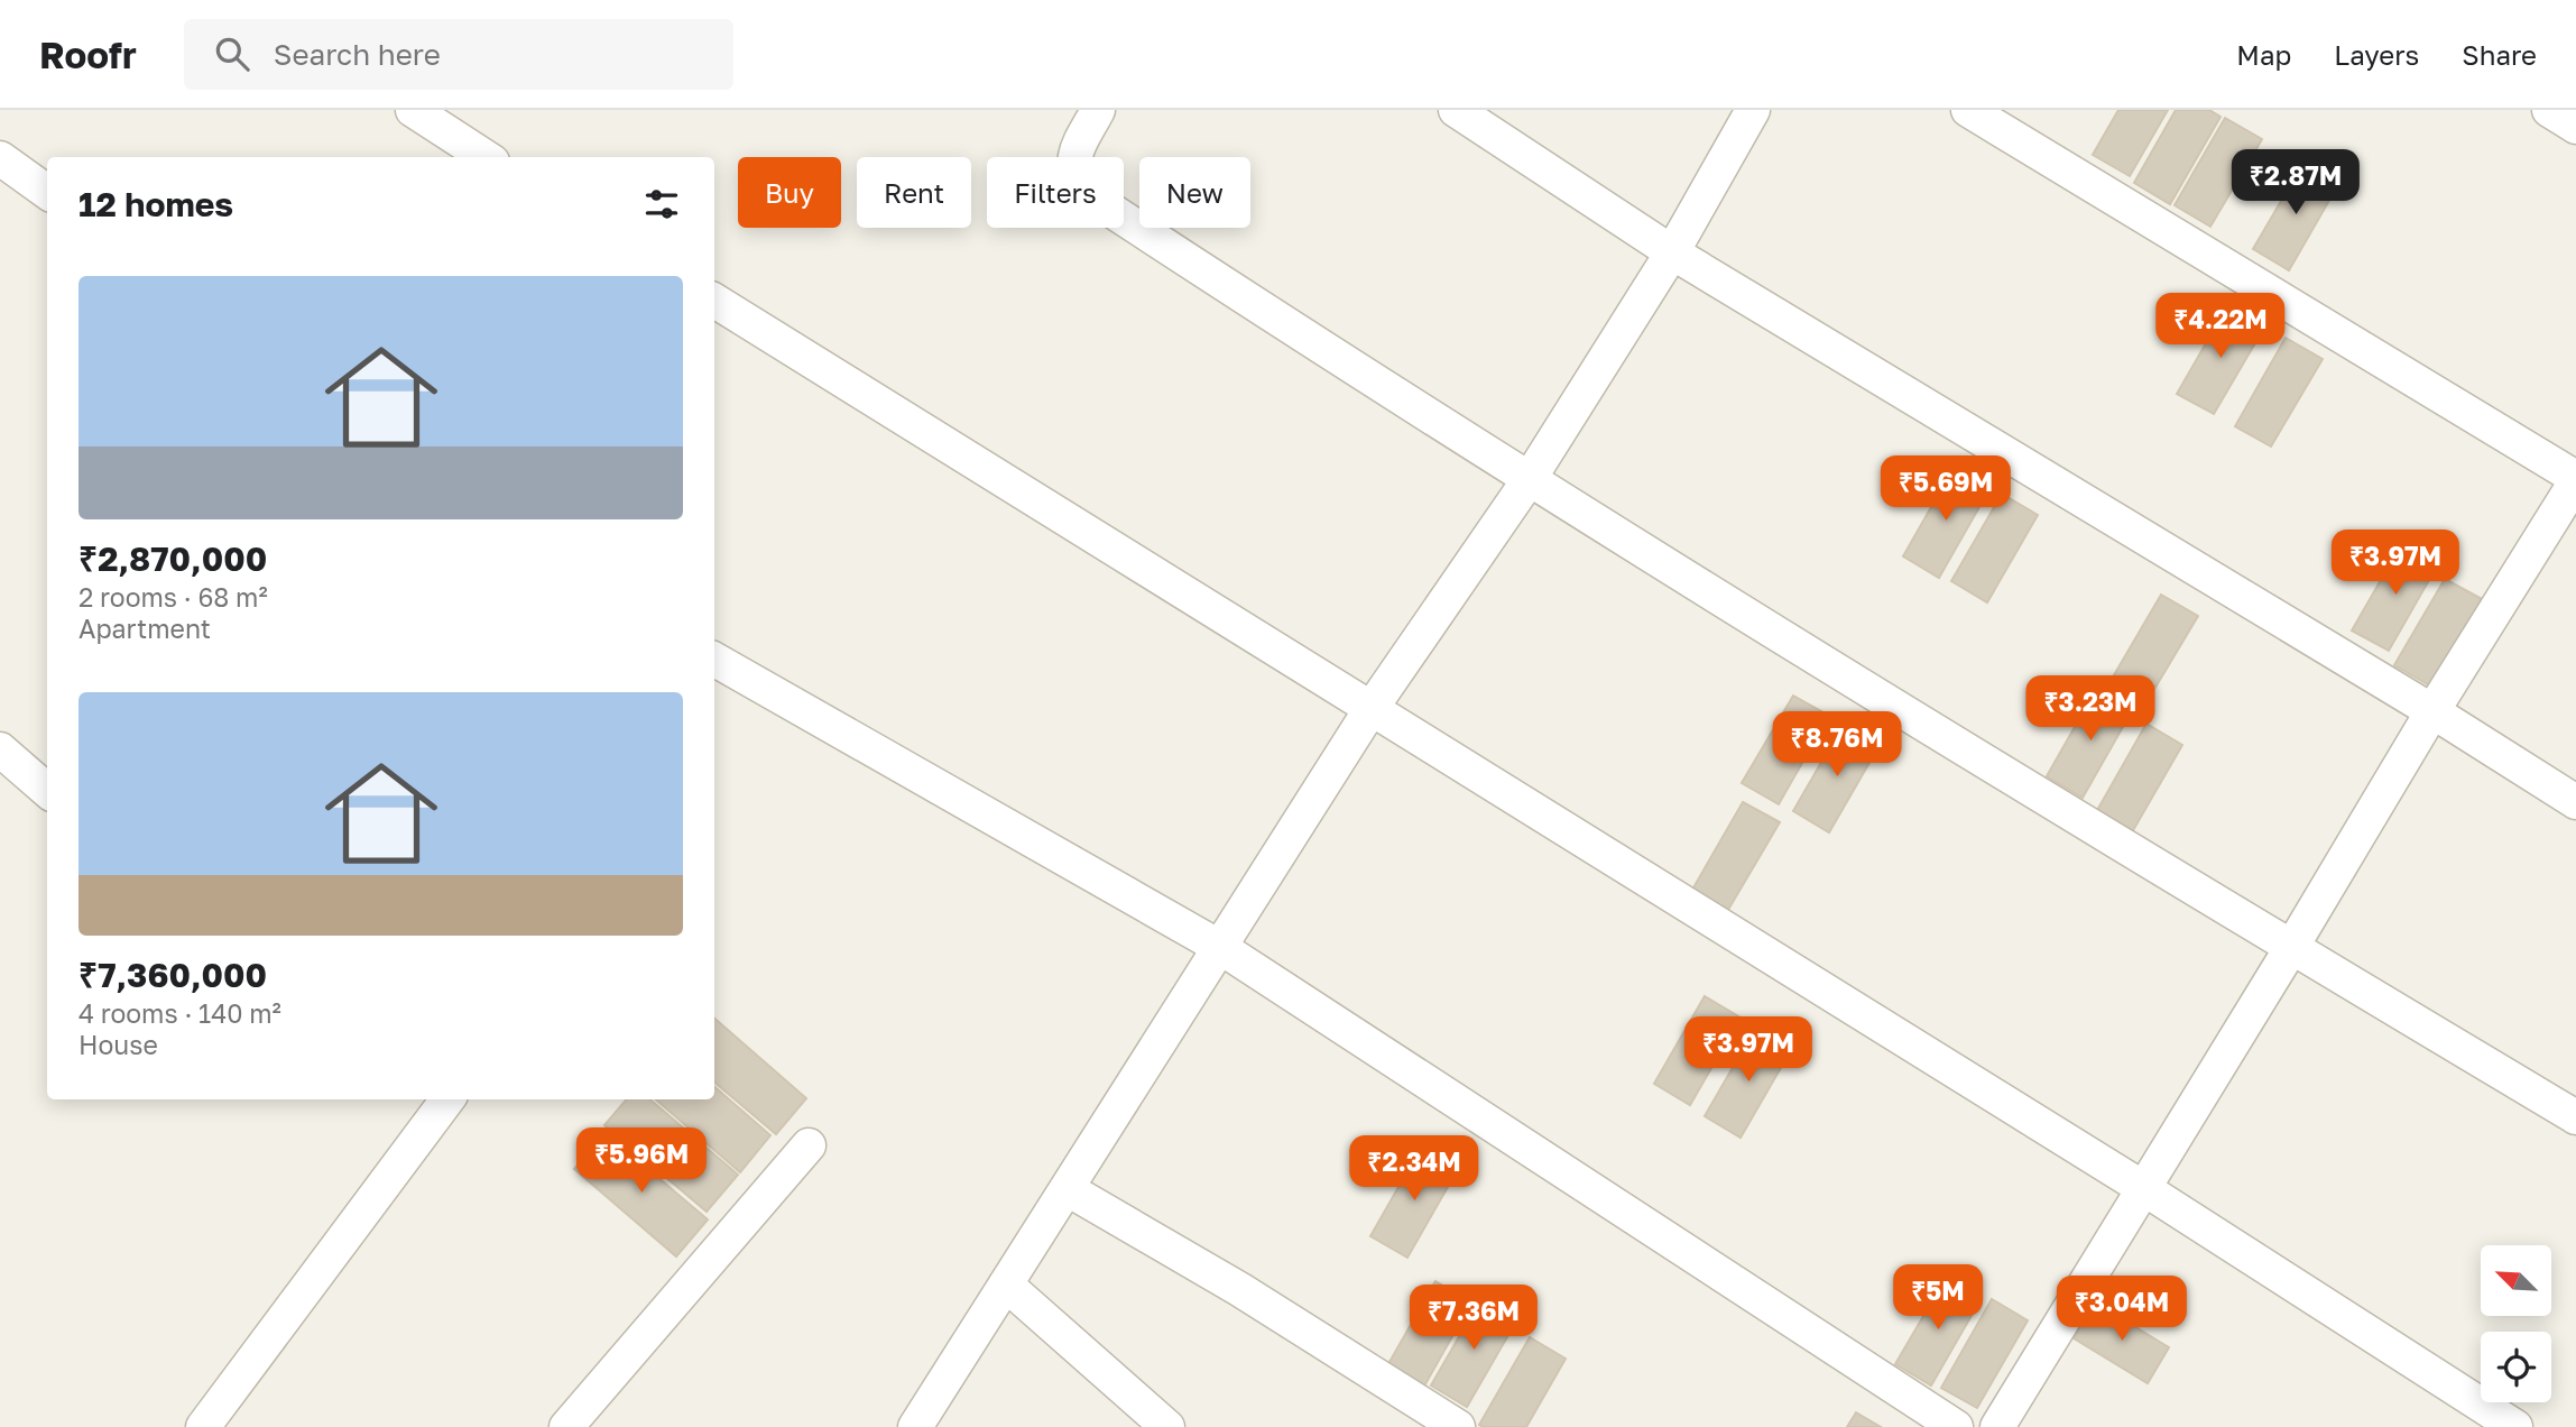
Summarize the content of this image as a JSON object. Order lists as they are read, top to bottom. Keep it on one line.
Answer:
{"north":"top left","page":{"header":"Roofr","search":"Search here","nav":["Map","Layers","Share"],"price":["₹2.87M","₹4.22M","₹5.69M","₹3.97M","₹3.23M","₹8.76M","₹3.97M","₹5.96M","₹2.34M","₹5M","₹3.04M","₹7.36M"],"chip":["Buy","Rent","Filters","New"],"heading":"12 homes","list":[{"name":"₹2,870,000","note":"2 rooms · 68 m² · Apartment"},{"name":"₹7,360,000","note":"4 rooms · 140 m² · House"}]}}
